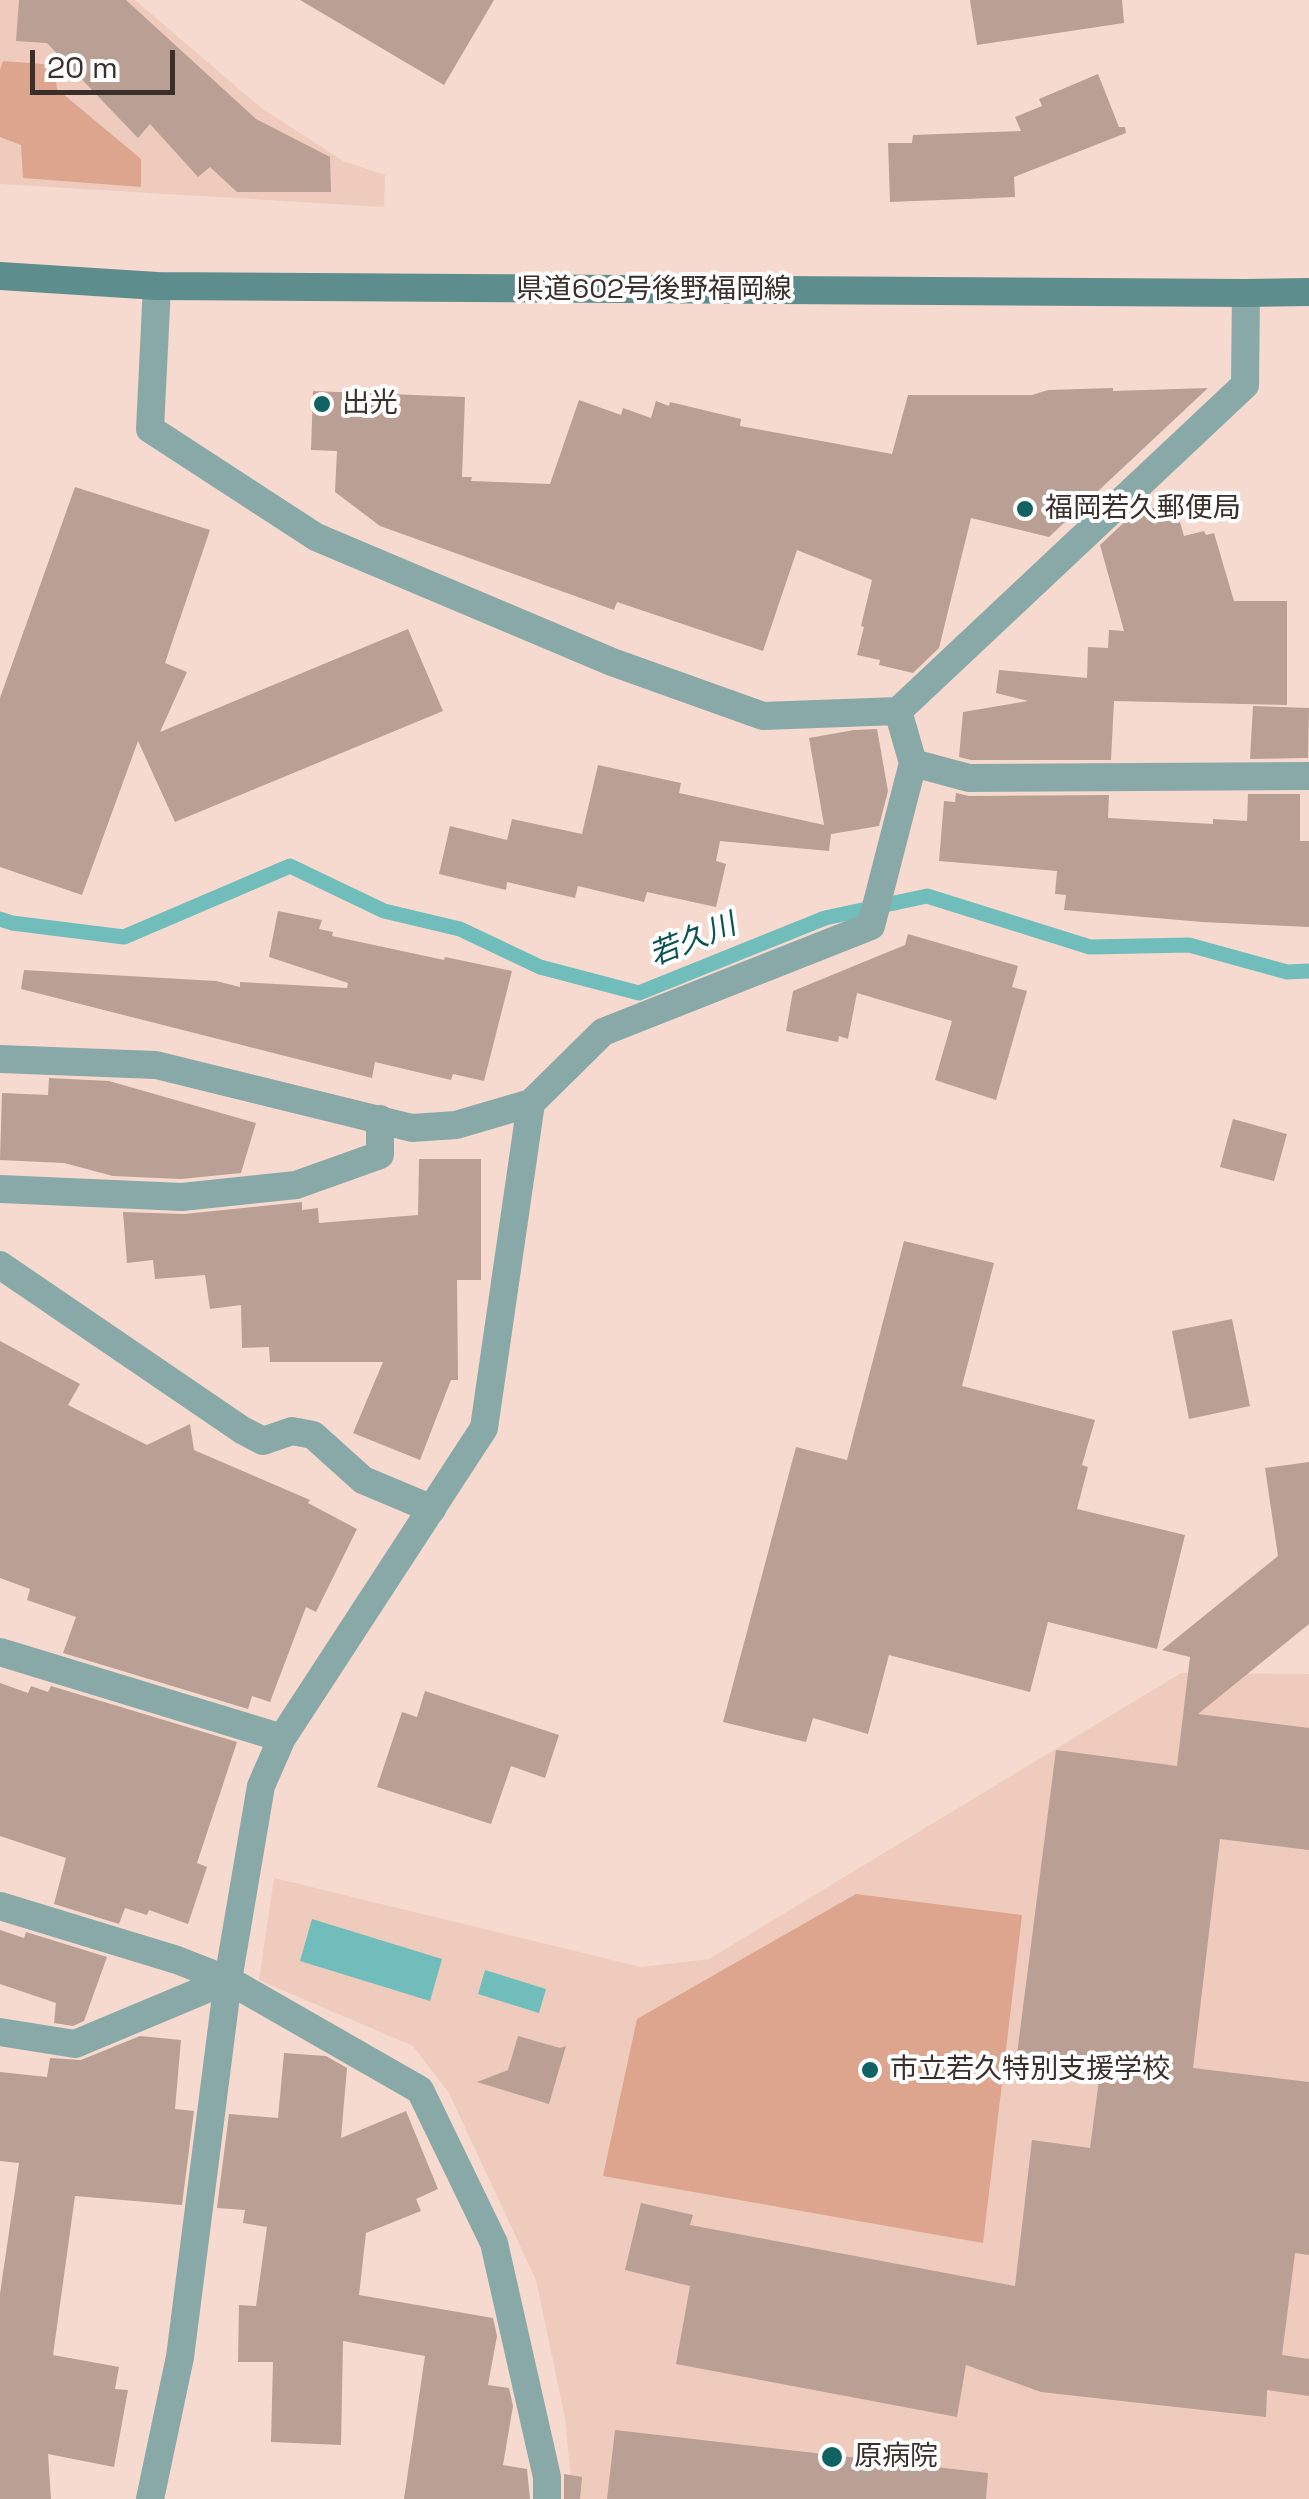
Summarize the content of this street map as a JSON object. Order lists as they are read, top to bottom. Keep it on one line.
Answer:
{"streets":{"main road":["県道602号後野福岡線"]},"water":["若久川"],"places":["出光","福岡若久郵便局","市立若久特別支援学校","原病院"],"scale_bar":"20 m"}
